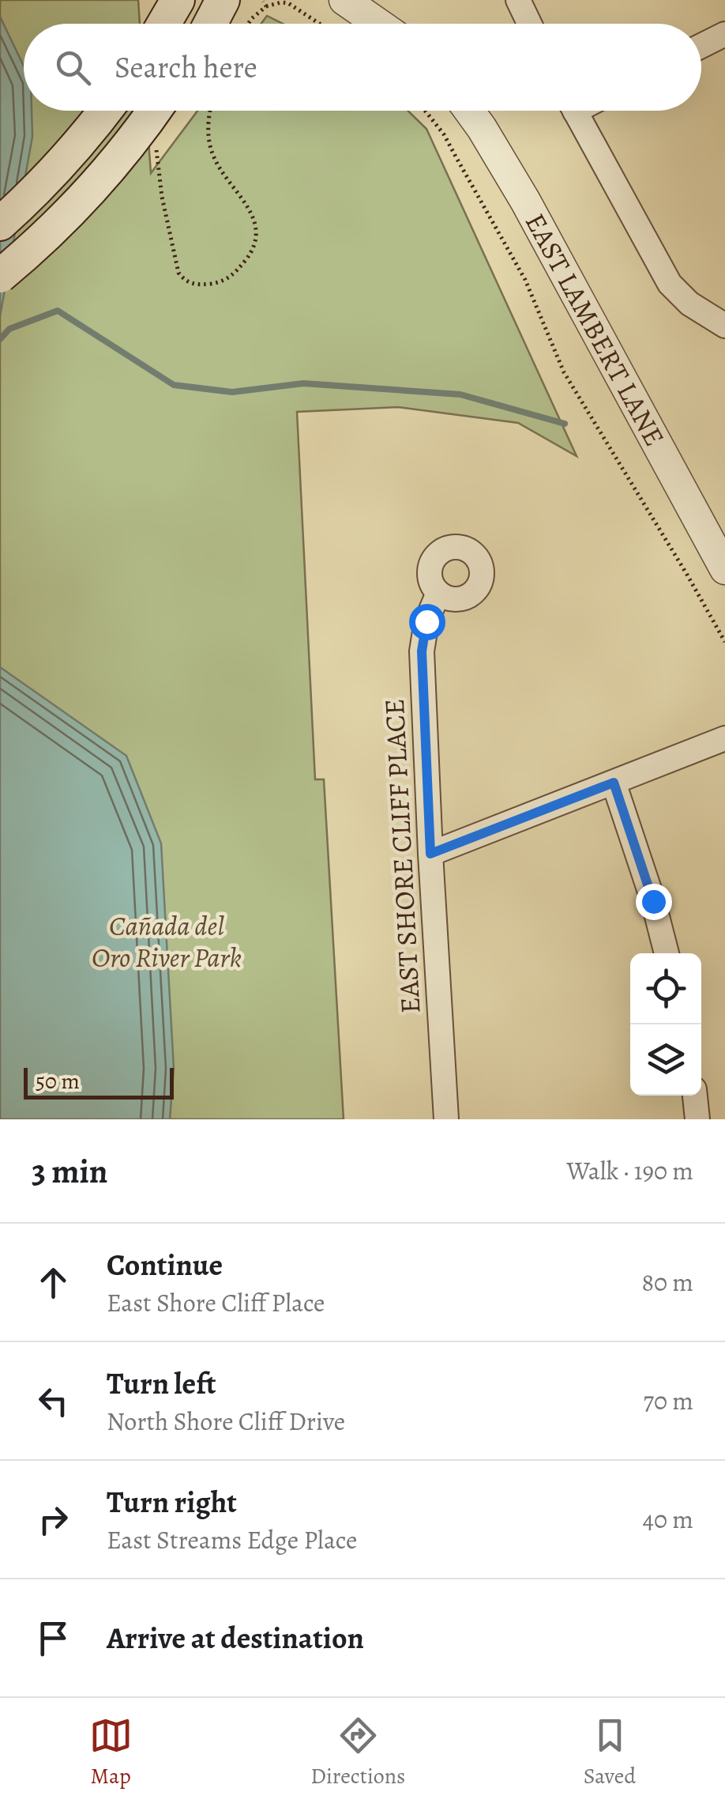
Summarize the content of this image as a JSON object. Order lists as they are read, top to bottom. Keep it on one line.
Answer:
{"streets":{"street":["EAST LAMBERT LANE","EAST SHORE CLIFF PLACE"]},"parks":["Cañada del Oro River Park"],"scale_bar":"50 m","page":{"search":"Search here","scale":"50 m","heading":["3 min","Walk · 190 m"],"list":[["Continue","East Shore Cliff Place","80 m"],["Turn left","North Shore Cliff Drive","70 m"],["Turn right","East Streams Edge Place","40 m"],"Arrive at destination"],"nav":["Map","Directions","Saved"]}}
